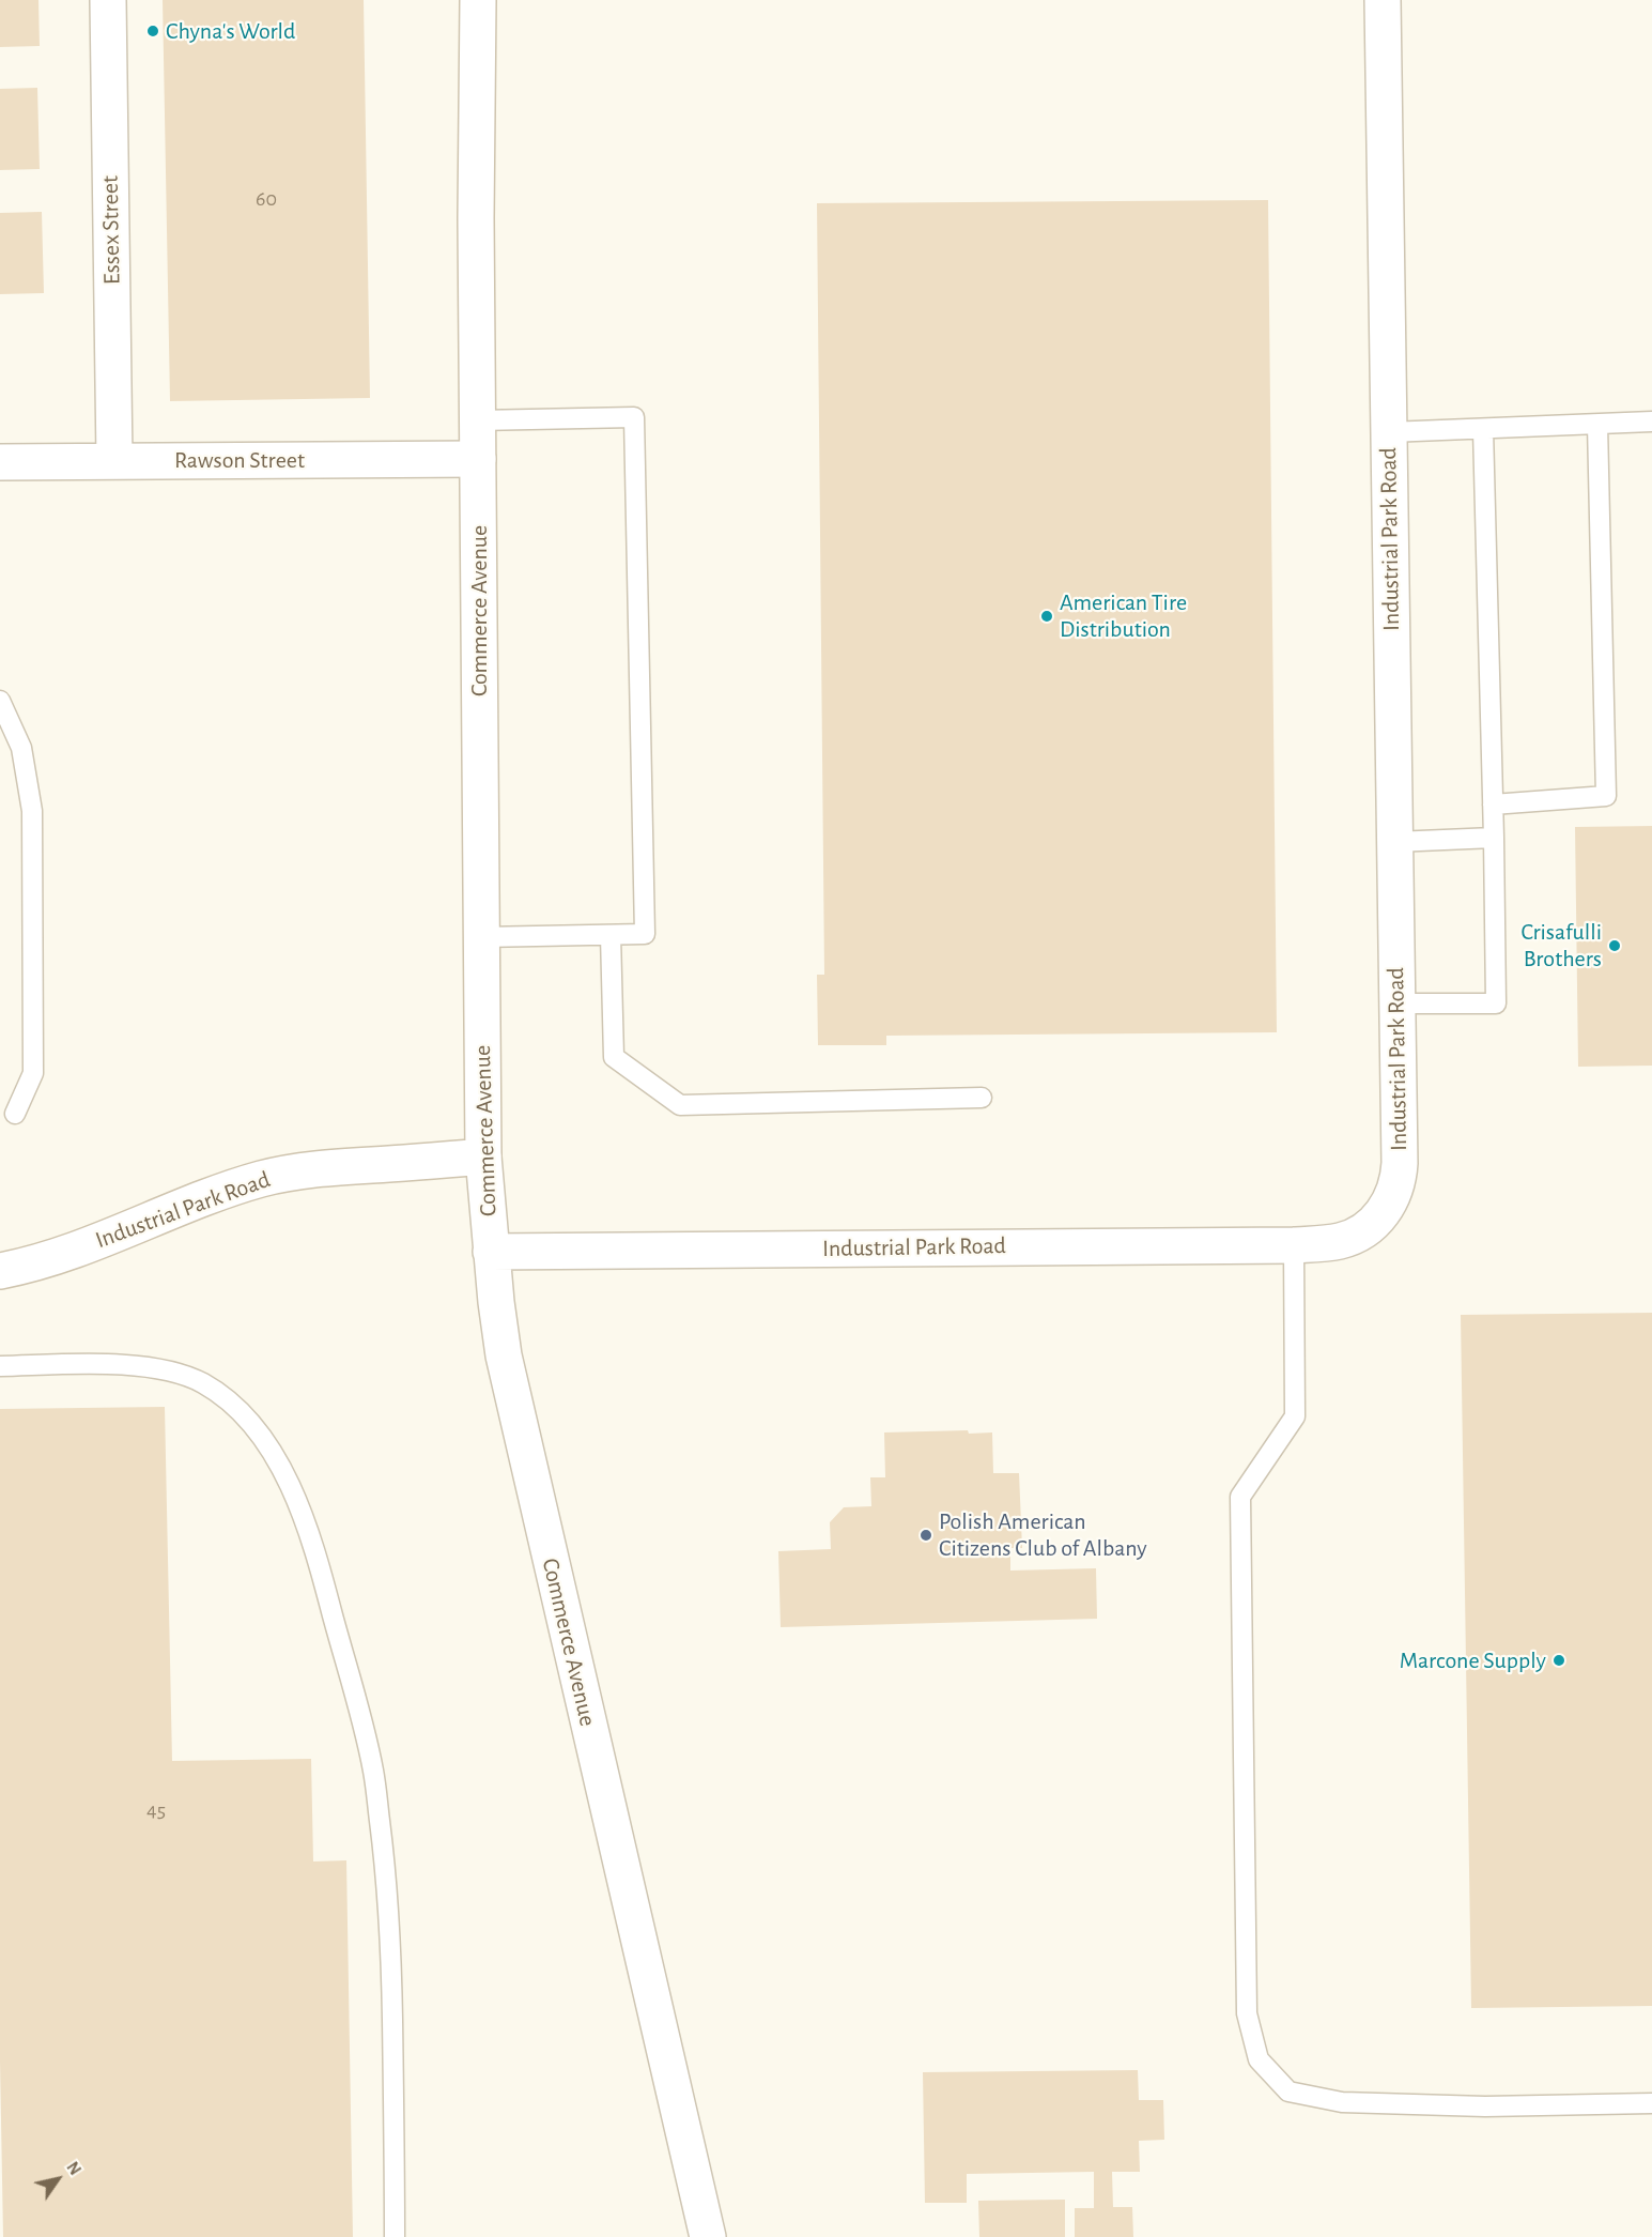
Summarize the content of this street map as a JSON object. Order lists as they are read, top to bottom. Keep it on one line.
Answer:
{"streets":{"street":["Essex Street","Rawson Street","Industrial Park Road","Commerce Avenue"]},"crossings":[["Essex Street","Rawson Street"],["Rawson Street","Commerce Avenue"],["Industrial Park Road","Commerce Avenue"]],"places":["Chyna's World","American Tire Distribution","Crisafulli Brothers","Polish American Citizens Club of Albany","Marcone Supply"],"house_numbers":["60","45"],"north":"top right"}
